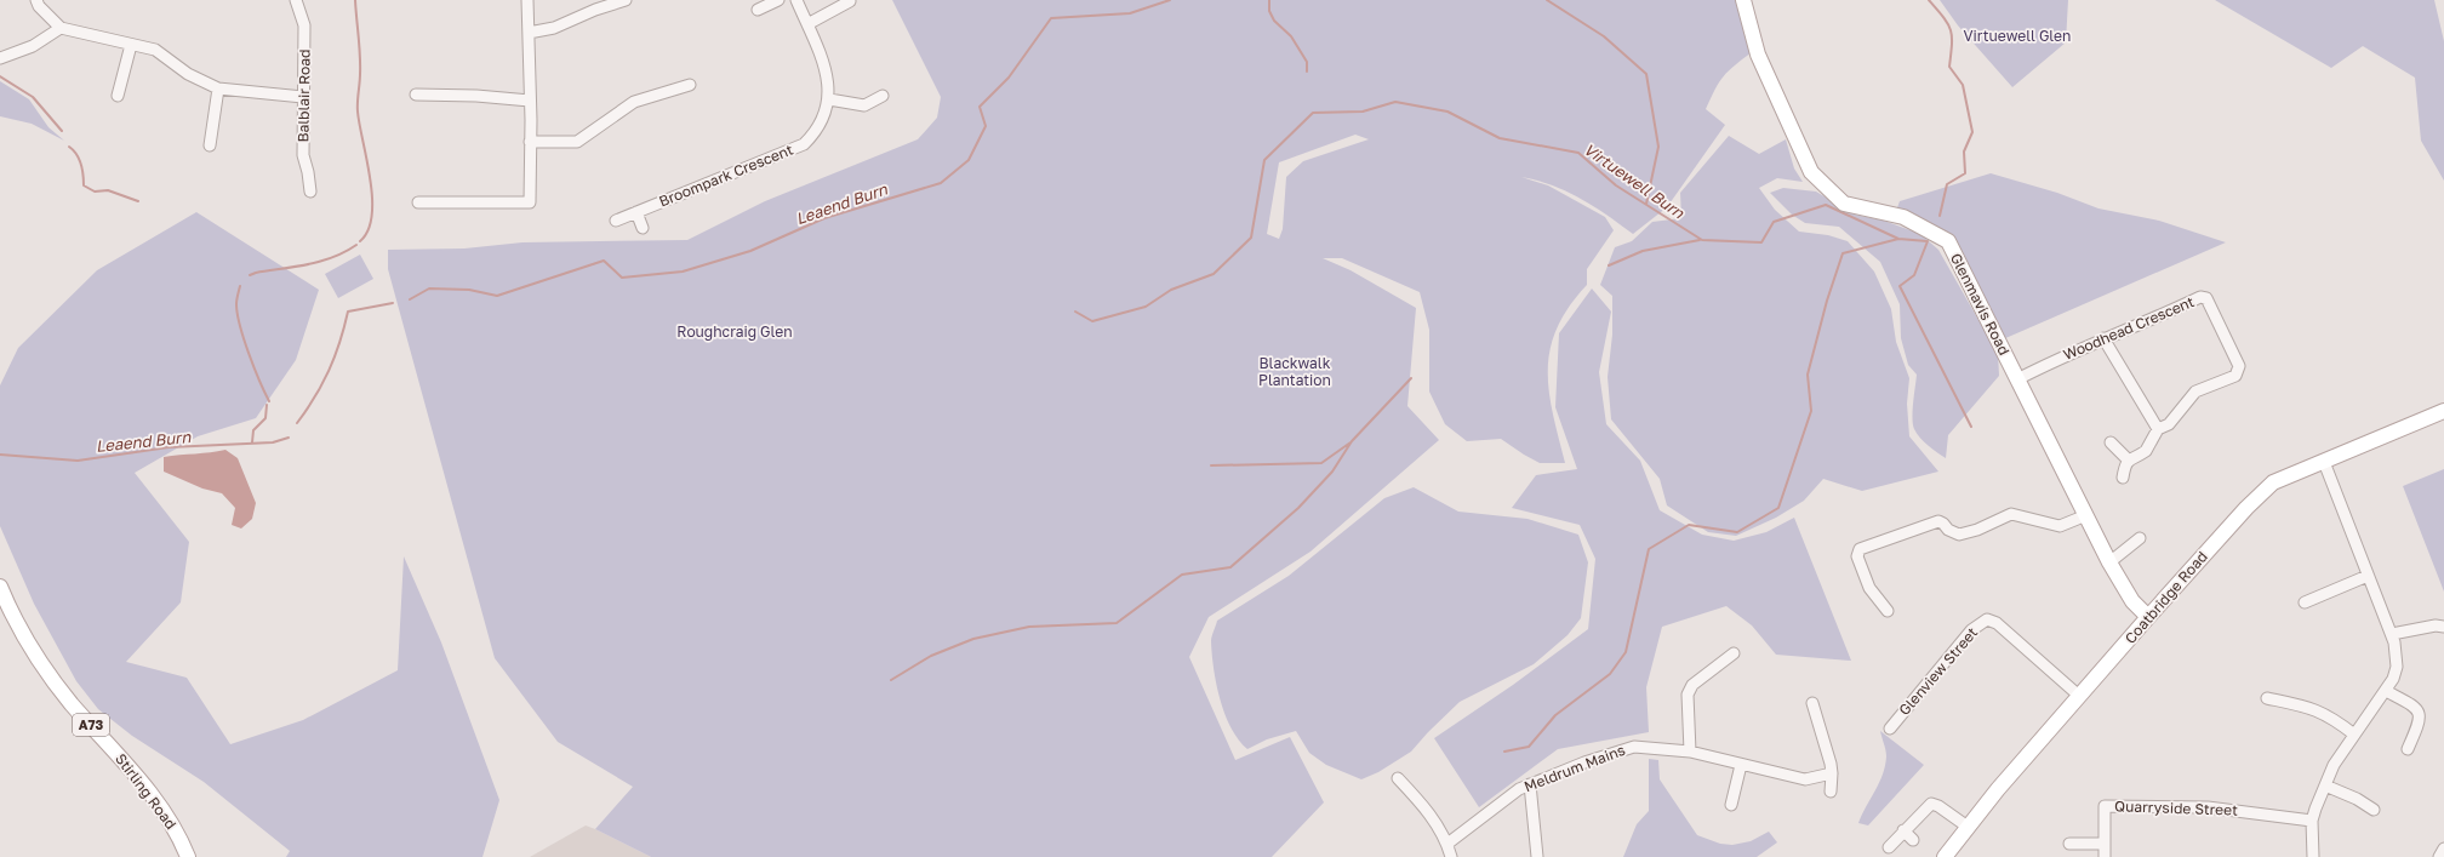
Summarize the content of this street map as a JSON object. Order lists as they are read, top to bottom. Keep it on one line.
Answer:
{"streets":{"main road":["Glenmavis Road","Coatbridge Road","A73","Stirling Road"],"street":["Balblair Road","Broompark Crescent","Woodhead Crescent","Glenview Street","Meldrum Mains","Quarryside Street"]},"crossings":[["Glenmavis Road","Woodhead Crescent"],["Glenmavis Road","Coatbridge Road"],["Coatbridge Road","Glenview Street"]],"water":["Virtuewell Burn","Leaend Burn"],"parks":["Virtuewell Glen","Roughcraig Glen","Blackwalk Plantation"]}
